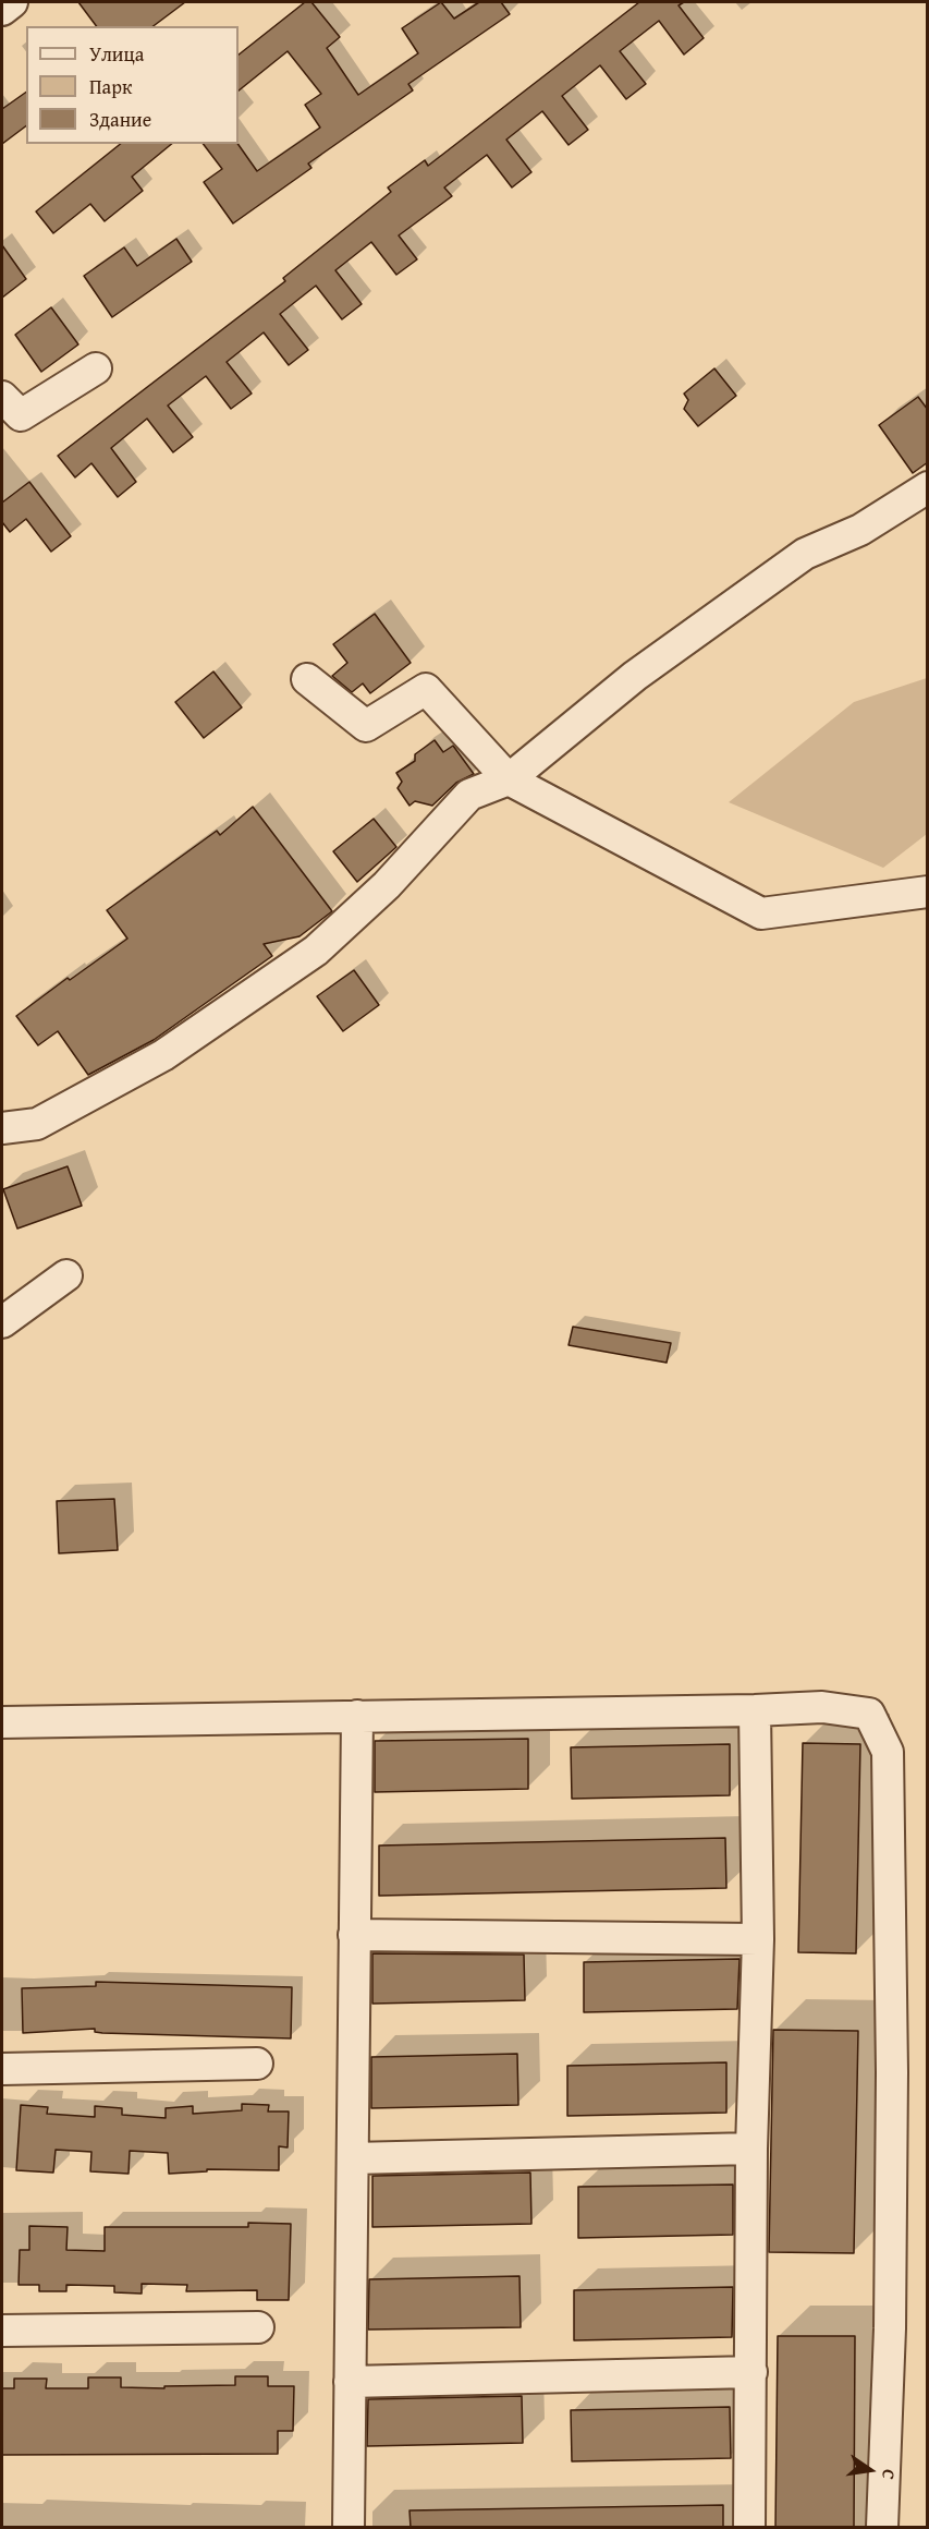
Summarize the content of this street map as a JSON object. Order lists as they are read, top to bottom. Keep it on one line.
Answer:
{"legend":["Улица","Парк","Здание"],"north":"right"}
